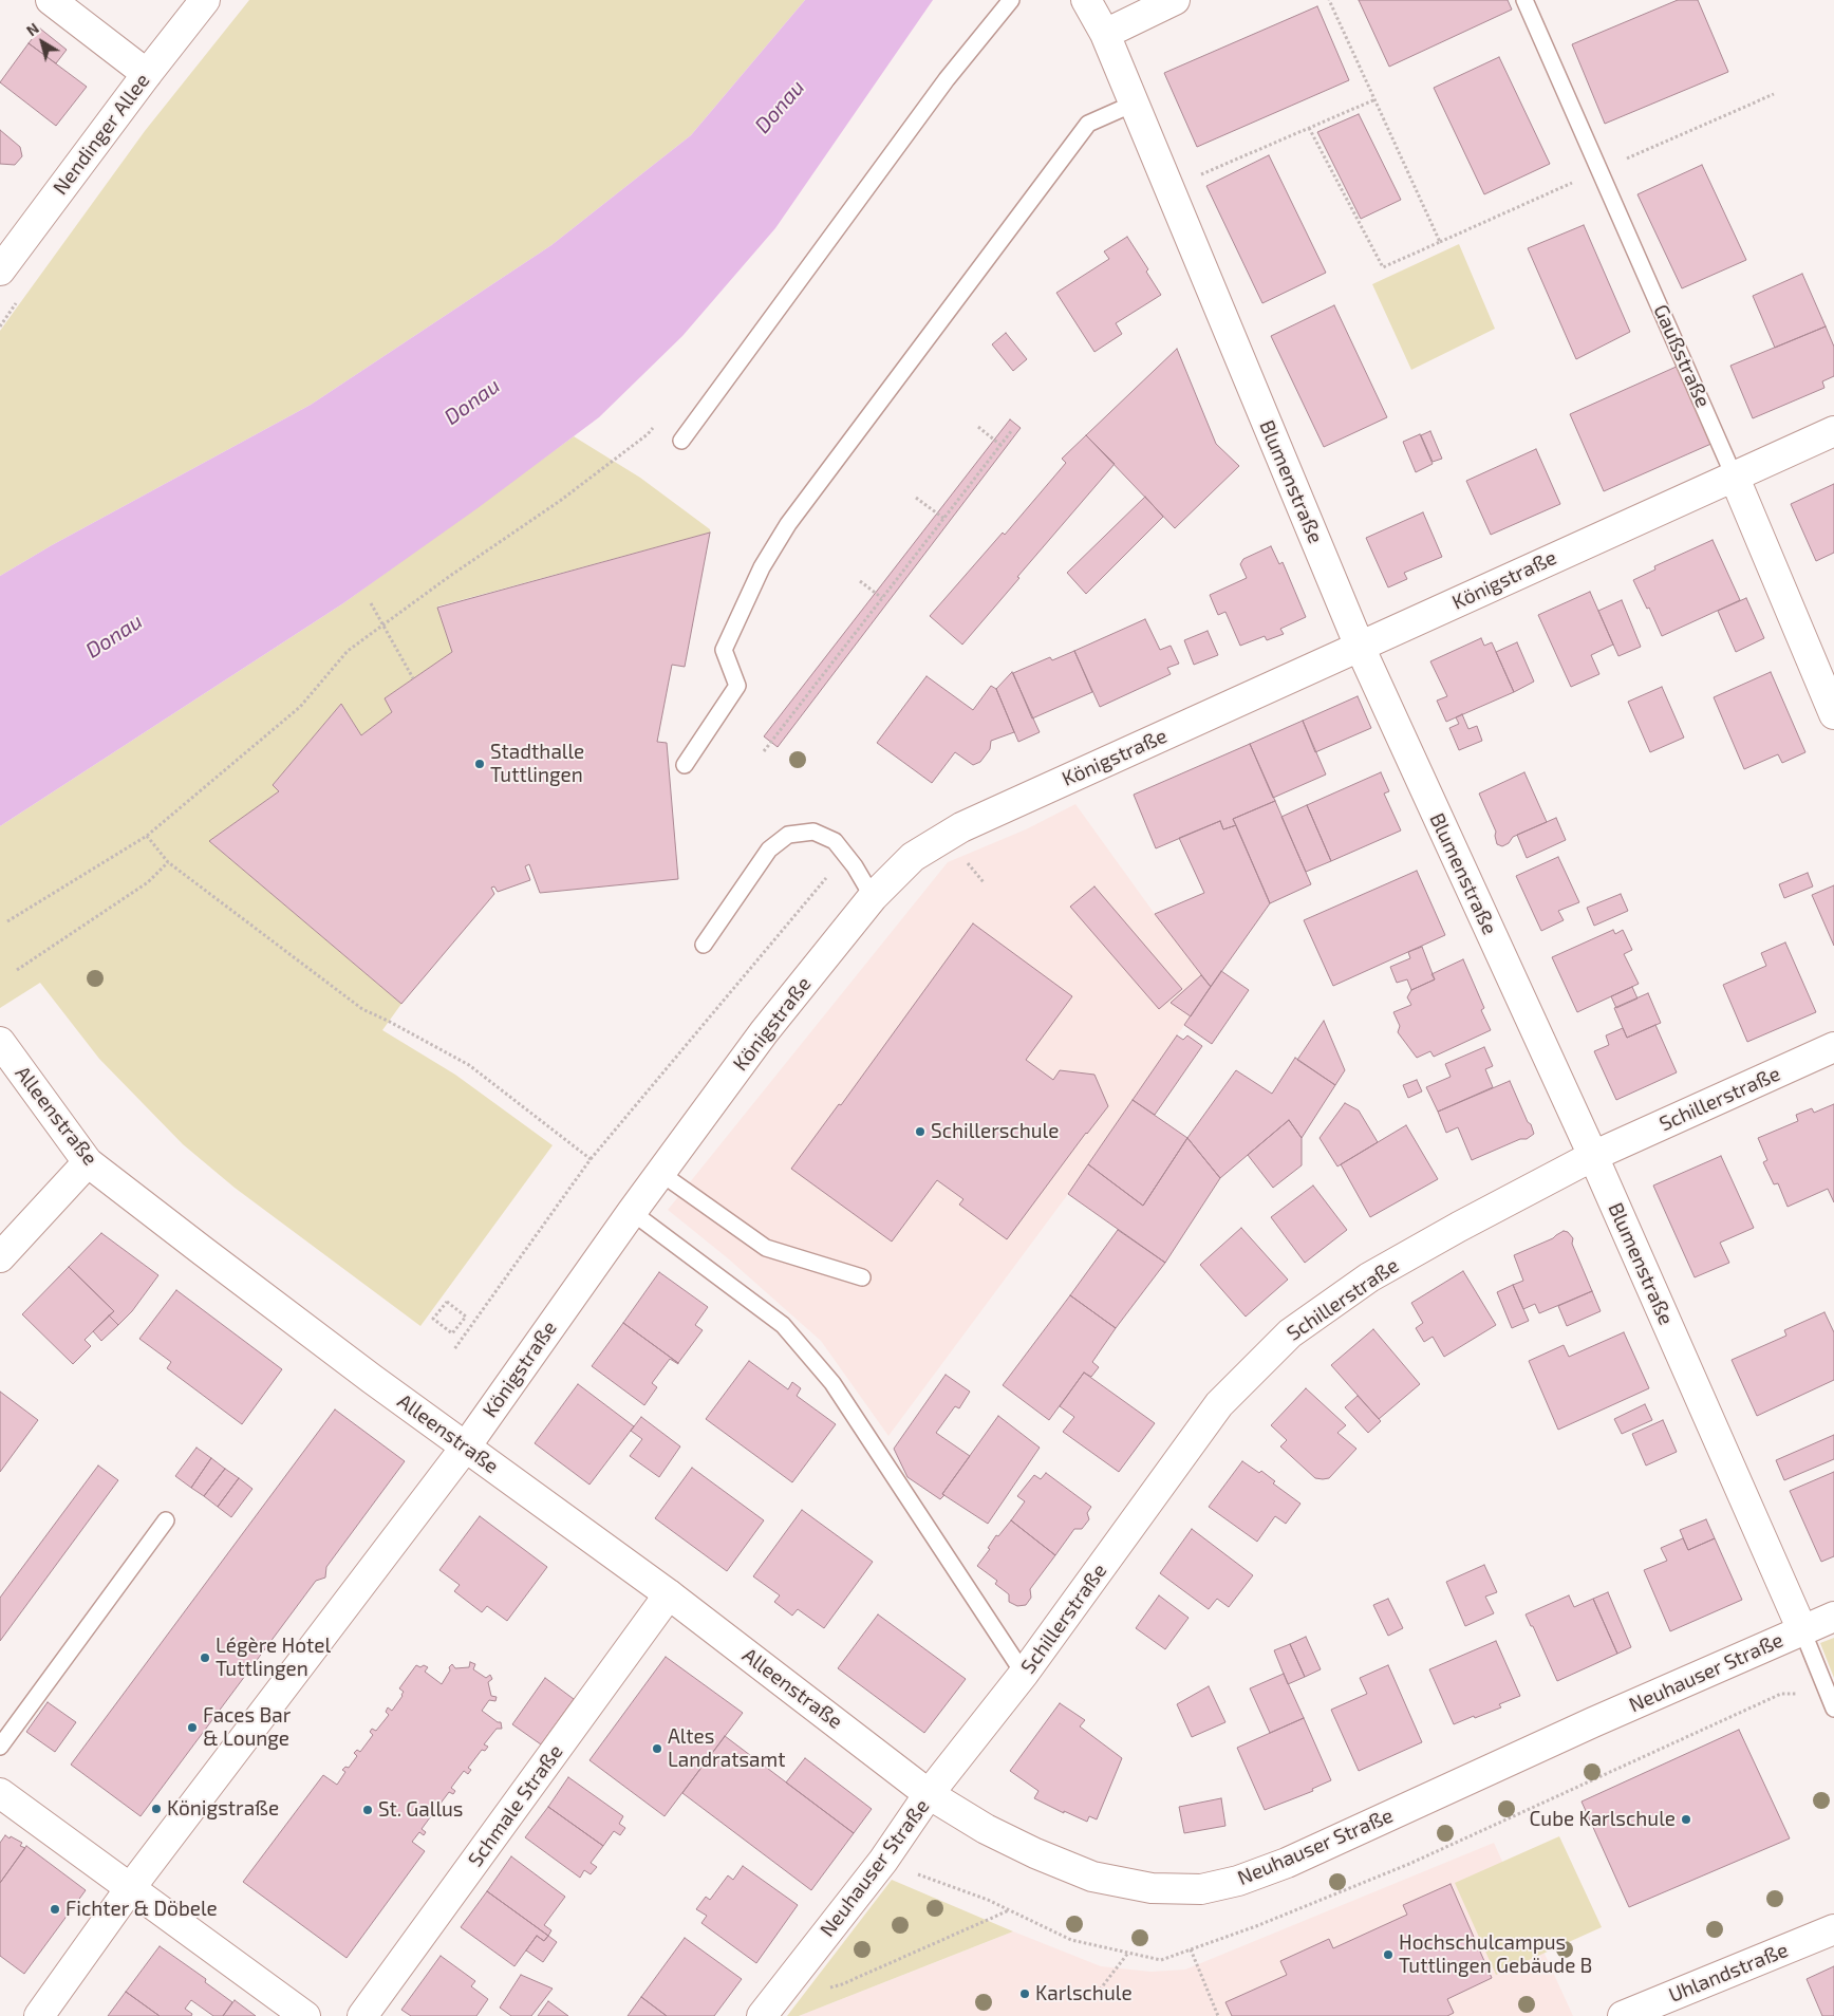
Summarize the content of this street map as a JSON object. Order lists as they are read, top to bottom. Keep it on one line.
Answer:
{"streets":{"street":["Nendinger Allee","Gaußstraße","Blumenstraße","Königstraße","Schillerstraße","Alleenstraße","Neuhauser Straße","Schmale Straße","Uhlandstraße"]},"crossings":[["Gaußstraße","Königstraße"],["Blumenstraße","Königstraße"],["Blumenstraße","Schillerstraße"],["Blumenstraße","Neuhauser Straße"],["Königstraße","Alleenstraße"],["Schillerstraße","Alleenstraße"],["Schillerstraße","Neuhauser Straße"],["Alleenstraße","Neuhauser Straße"],["Alleenstraße","Schmale Straße"]],"water":["Donau"],"places":["Stadthalle Tuttlingen","Schillerschule","Légère Hotel Tuttlingen","Faces Bar & Lounge","Altes Landratsamt","Königstraße","St. Gallus","Cube Karlschule","Fichter & Döbele","Hochschulcampus Tuttlingen Gebäude B","Karlschule"],"north":"top left"}
